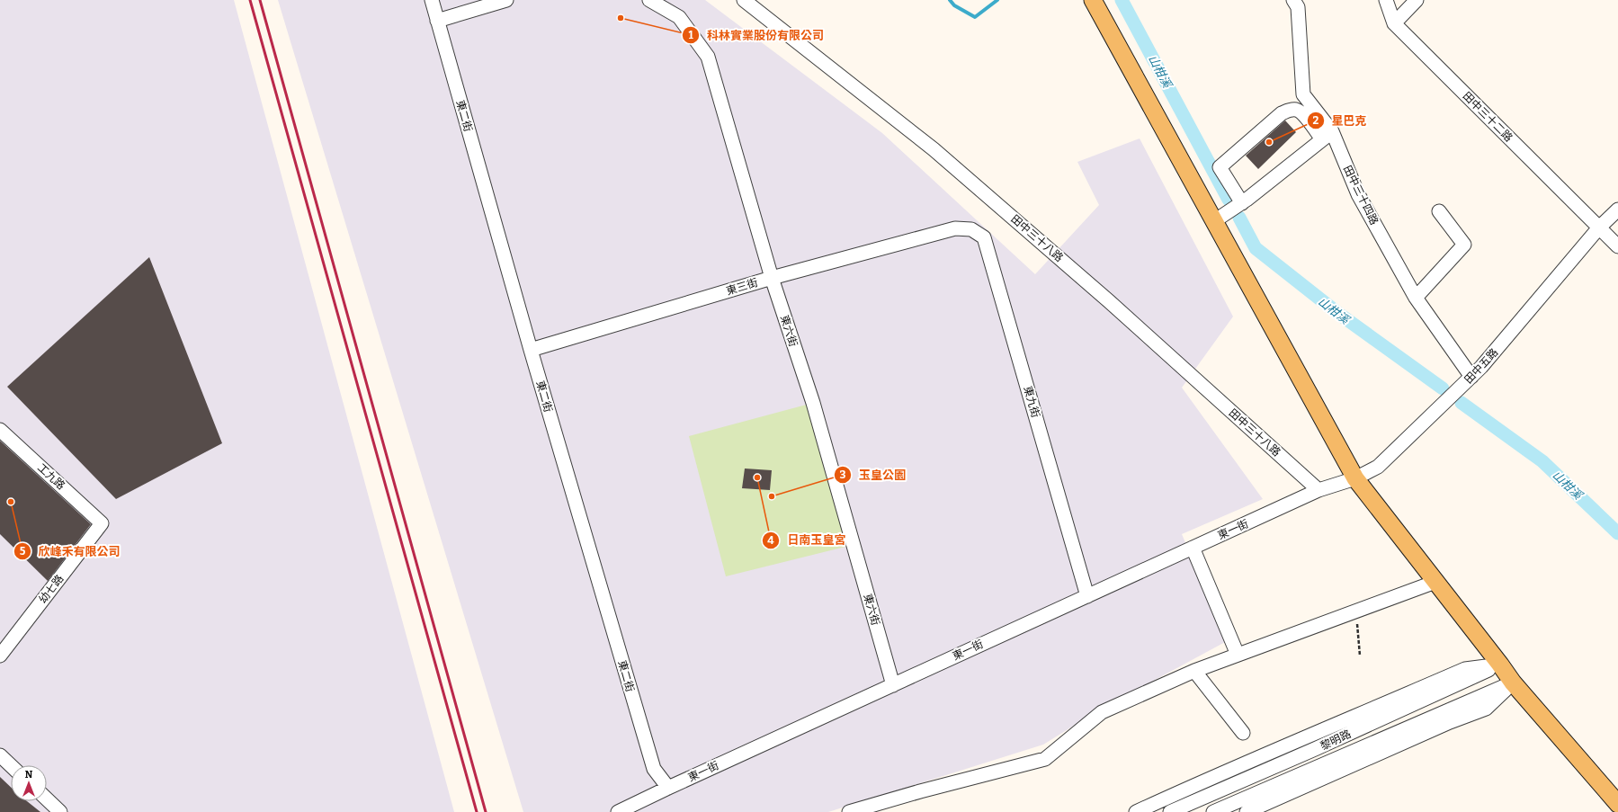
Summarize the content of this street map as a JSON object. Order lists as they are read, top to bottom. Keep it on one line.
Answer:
{"streets":{"street":["東二街","田中三十二路","田中三十四路","田中三十八路","東三街","東六街","田中五路","東九街","工九路","東一街","幼七路","黎明路"]},"crossings":[["東二街","東三街"],["東二街","東一街"],["田中三十二路","田中五路"],["田中三十四路","田中五路"],["田中三十八路","田中五路"],["田中三十八路","東一街"],["東三街","東六街"],["東三街","東九街"],["東六街","東一街"],["田中五路","東一街"],["東九街","東一街"],["工九路","幼七路"]],"water":["山柑溪"],"places":["科林實業股份有限公司","星巴克","日南玉皇宮","玉皇公園","欣峰禾有限公司"],"north":"top"}
